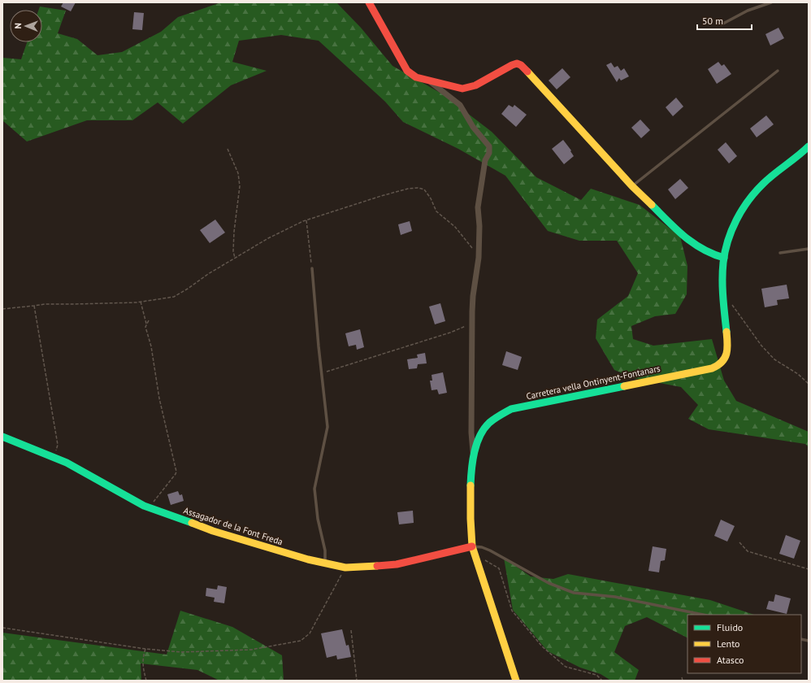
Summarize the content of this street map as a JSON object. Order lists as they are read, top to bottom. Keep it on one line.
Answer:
{"streets":{"street":["Carretera vella Ontinyent-Fontanars","Assagador de la Font Freda"]},"crossings":[["Carretera vella Ontinyent-Fontanars","Assagador de la Font Freda"]],"legend":["Fluido","Lento","Atasco"],"scale_bar":"50 m","north":"left"}
